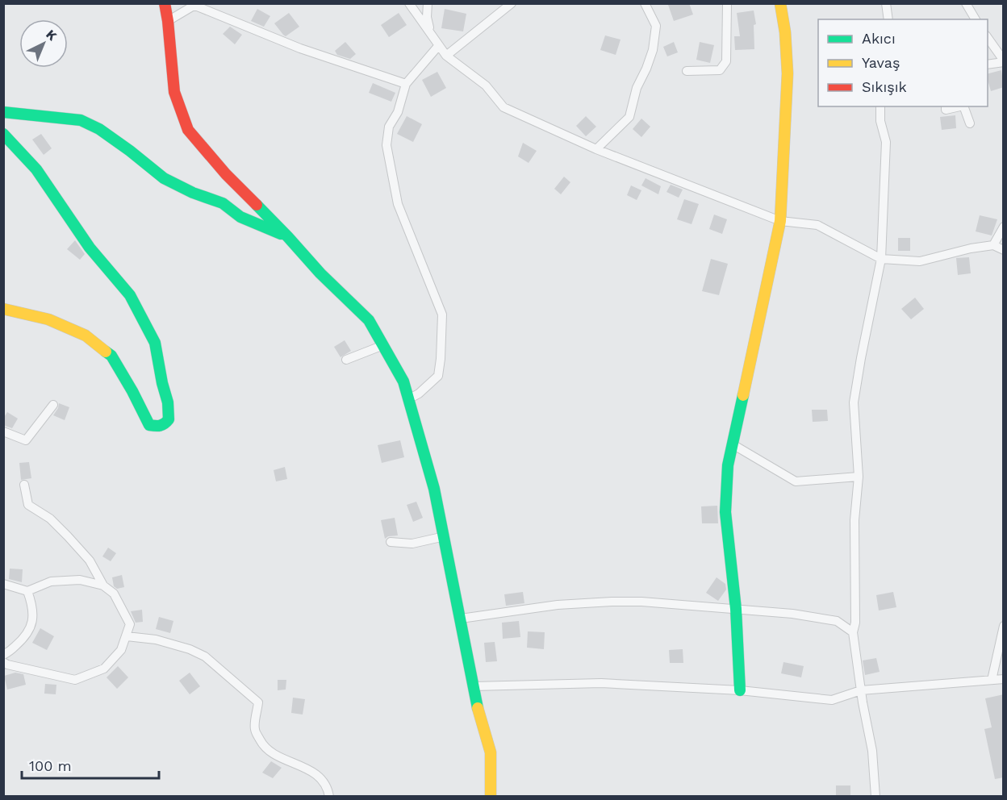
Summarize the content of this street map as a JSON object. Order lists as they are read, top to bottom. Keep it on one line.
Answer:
{"legend":["Akıcı","Yavaş","Sıkışık"],"scale_bar":"100 m","north":"top right"}
